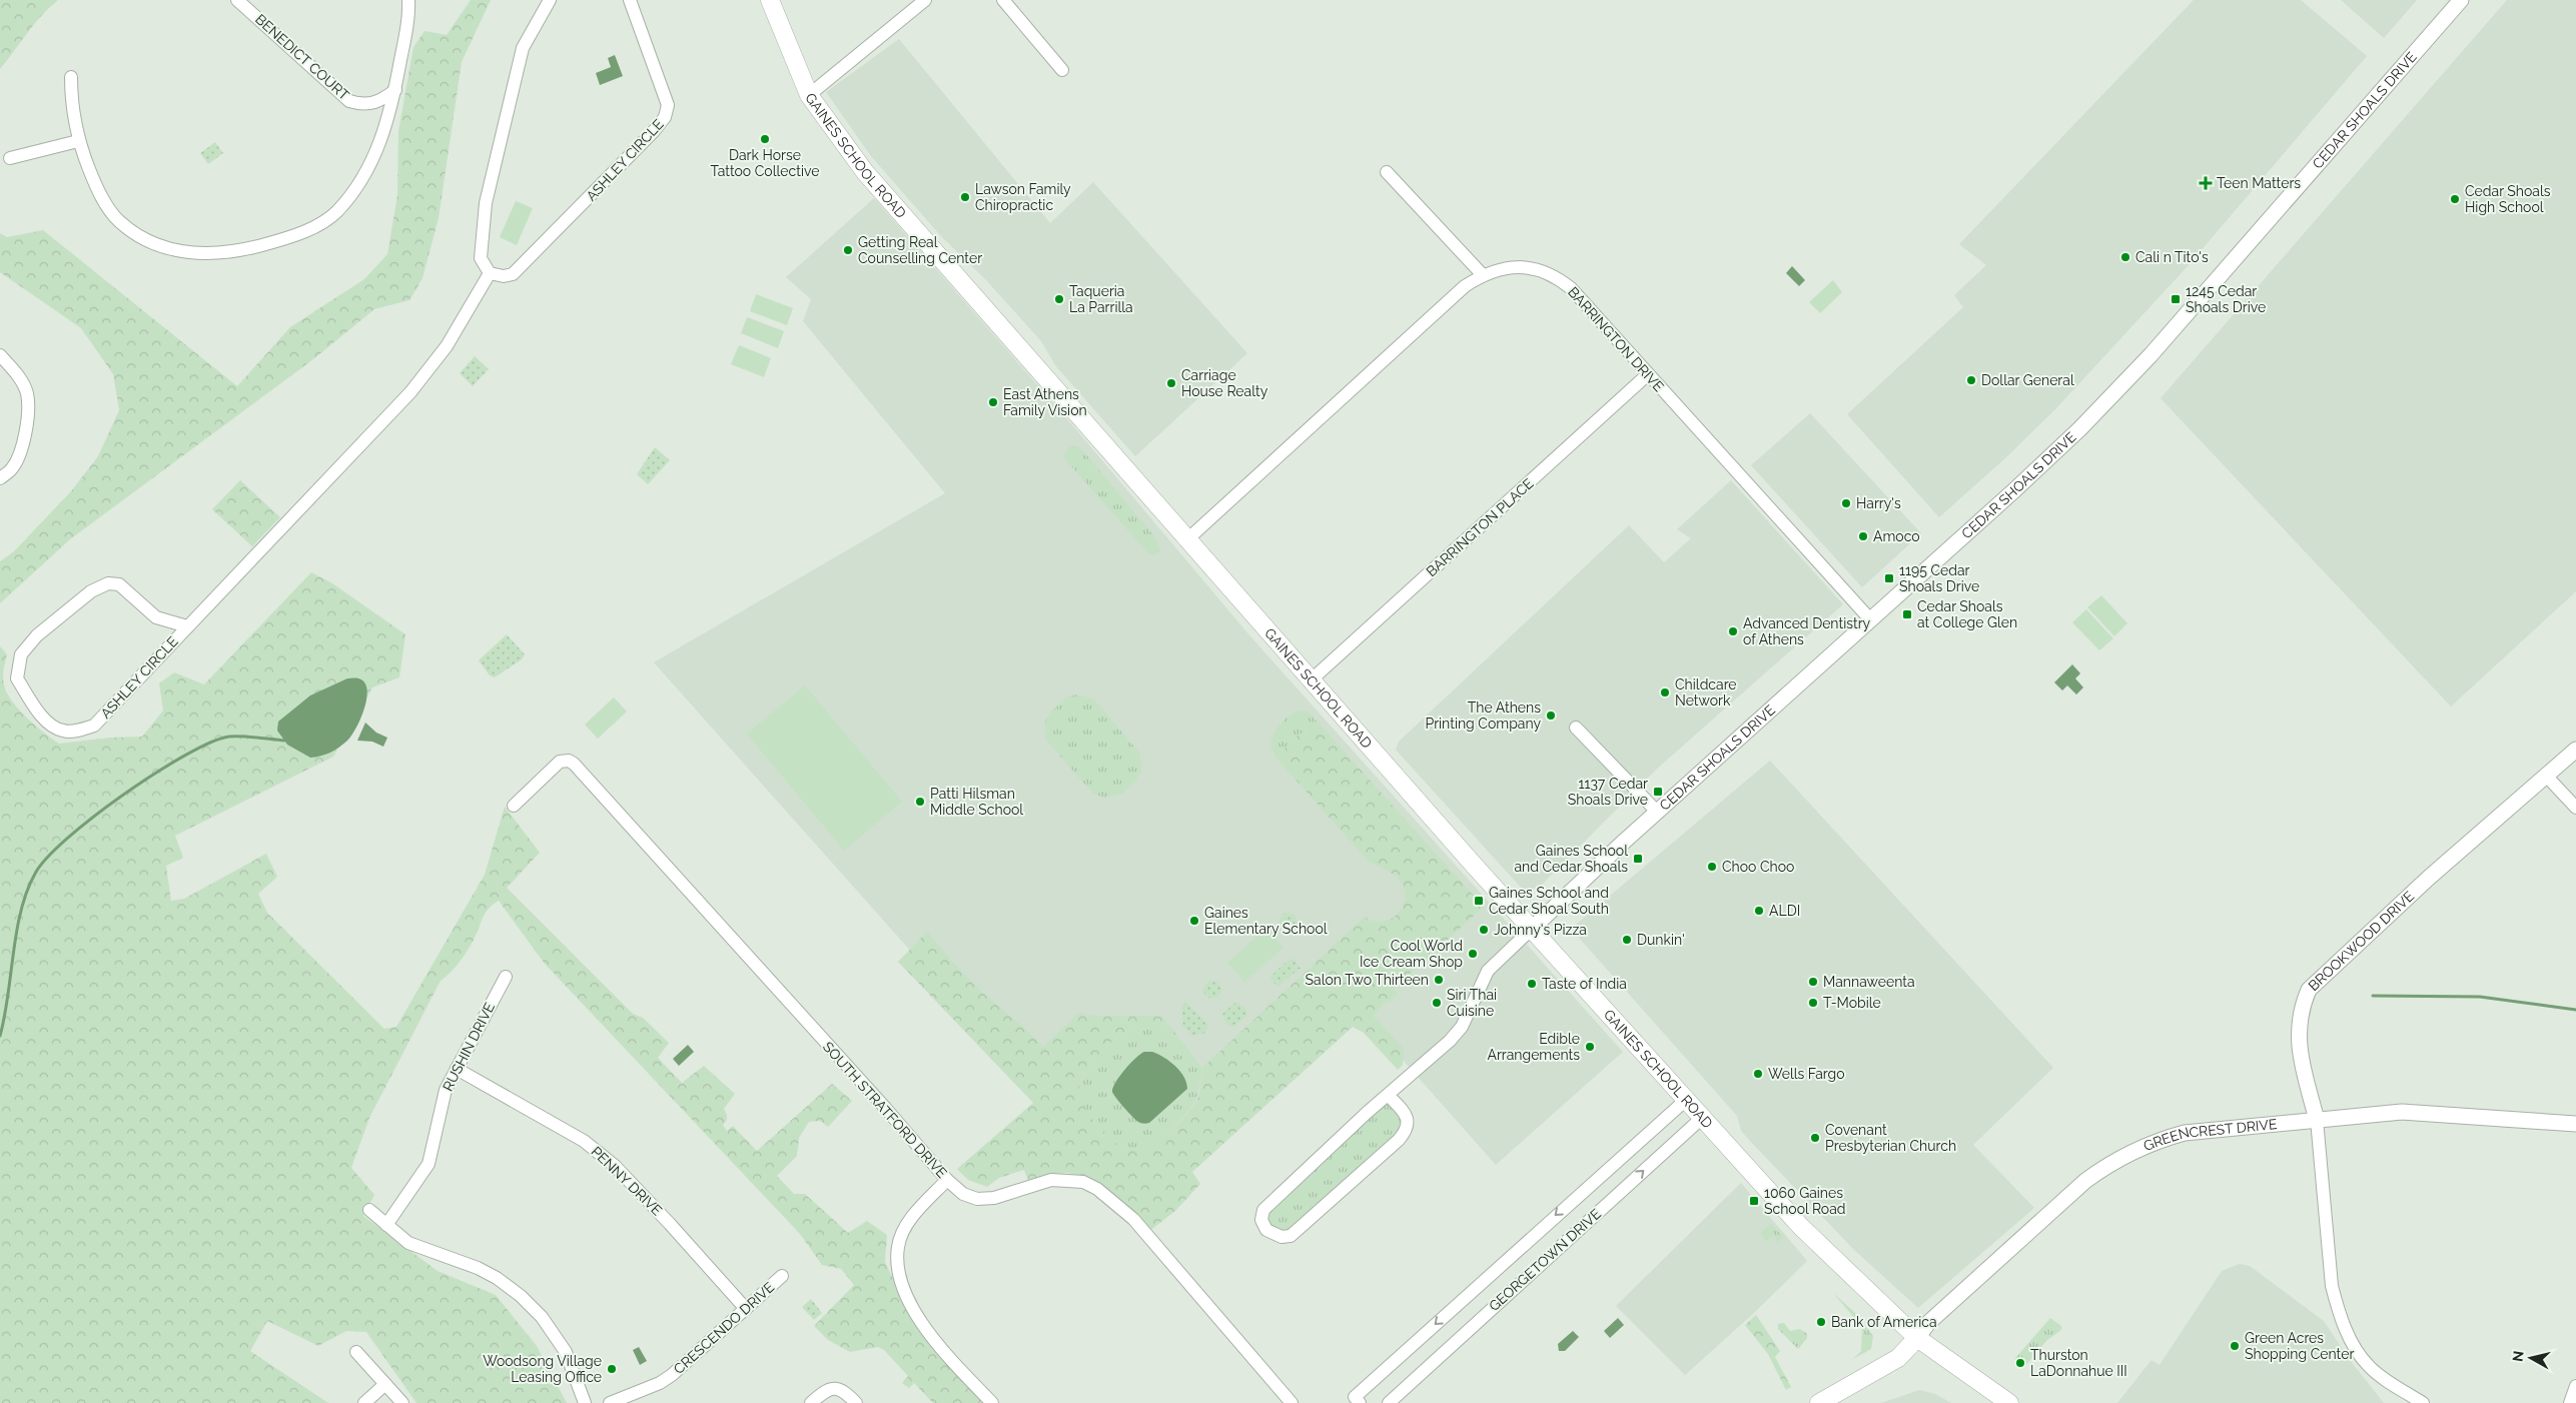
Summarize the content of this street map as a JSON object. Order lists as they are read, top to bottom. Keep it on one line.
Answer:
{"streets":{"main road":["GAINES SCHOOL ROAD"],"street":["BENEDICT COURT","CEDAR SHOALS DRIVE","ASHLEY CIRCLE","BARRINGTON DRIVE","BARRINGTON PLACE","BROOKWOOD DRIVE","RUSHIN DRIVE","SOUTH STRATFORD DRIVE","GREENCREST DRIVE","PENNY DRIVE","GEORGETOWN DRIVE","CRESCENDO DRIVE"]},"crossings":[["CEDAR SHOALS DRIVE","GAINES SCHOOL ROAD"],["CEDAR SHOALS DRIVE","BARRINGTON DRIVE"],["GAINES SCHOOL ROAD","BARRINGTON DRIVE"],["GAINES SCHOOL ROAD","BARRINGTON PLACE"],["GAINES SCHOOL ROAD","GREENCREST DRIVE"],["GAINES SCHOOL ROAD","GEORGETOWN DRIVE"],["BARRINGTON DRIVE","BARRINGTON PLACE"],["BROOKWOOD DRIVE","GREENCREST DRIVE"],["RUSHIN DRIVE","PENNY DRIVE"],["PENNY DRIVE","CRESCENDO DRIVE"]],"places":{"other":["Dark Horse Tattoo Collective","Lawson Family Chiropractic","Cedar Shoals High School","Getting Real Counselling Center","Cali n Tito's","Taqueria La Parrilla","Dollar General","Carriage House Realty","East Athens Family Vision","Harry's","Amoco","Advanced Dentistry of Athens","Childcare Network","The Athens Printing Company","Patti Hilsman Middle School","Choo Choo","ALDI","Gaines Elementary School","Johnny's Pizza","Dunkin'","Cool World Ice Cream Shop","Salon Two Thirteen","Mannaweenta","Taste of India","Siri Thai Cuisine","T-Mobile","Edible Arrangements","Wells Fargo","Covenant Presbyterian Church","Bank of America","Green Acres Shopping Center","Thurston LaDonnahue III","Woodsong Village Leasing Office"],"health":["Teen Matters"],"transit":["1245 Cedar Shoals Drive","1195 Cedar Shoals Drive","Cedar Shoals at College Glen","1137 Cedar Shoals Drive","Gaines School and Cedar Shoals","Gaines School and Cedar Shoal South","1060 Gaines School Road"]},"north":"left"}
